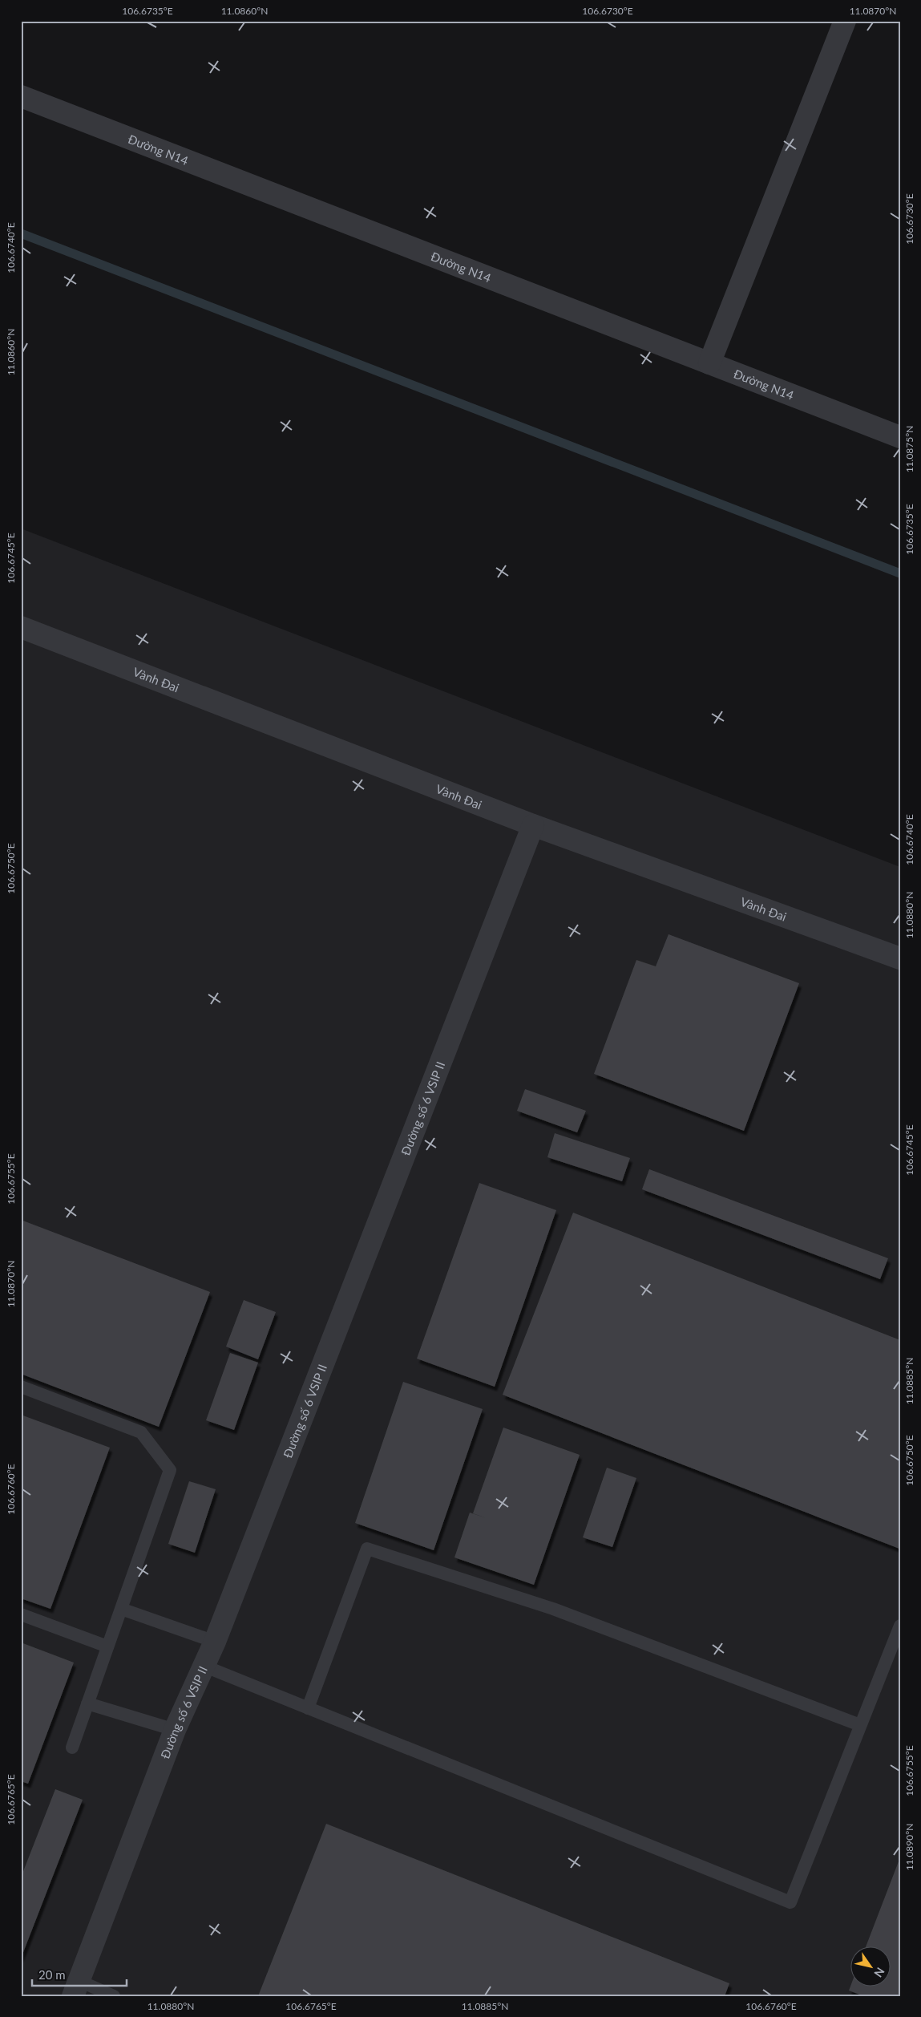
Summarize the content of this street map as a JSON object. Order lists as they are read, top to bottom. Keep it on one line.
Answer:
{"streets":{"street":["Đường N14","Vành Đai","Đường số 6 VSIP II"]},"crossings":[["Vành Đai","Đường số 6 VSIP II"]],"scale_bar":"20 m","north":"bottom right","coordinates":["106.6735°E","11.0860°N","106.6730°E","11.0870°N","106.6740°E","11.0875°N","106.6745°E","106.6750°E","11.0880°N","106.6755°E","11.0885°N","106.6760°E","106.6765°E","11.0890°N"]}
